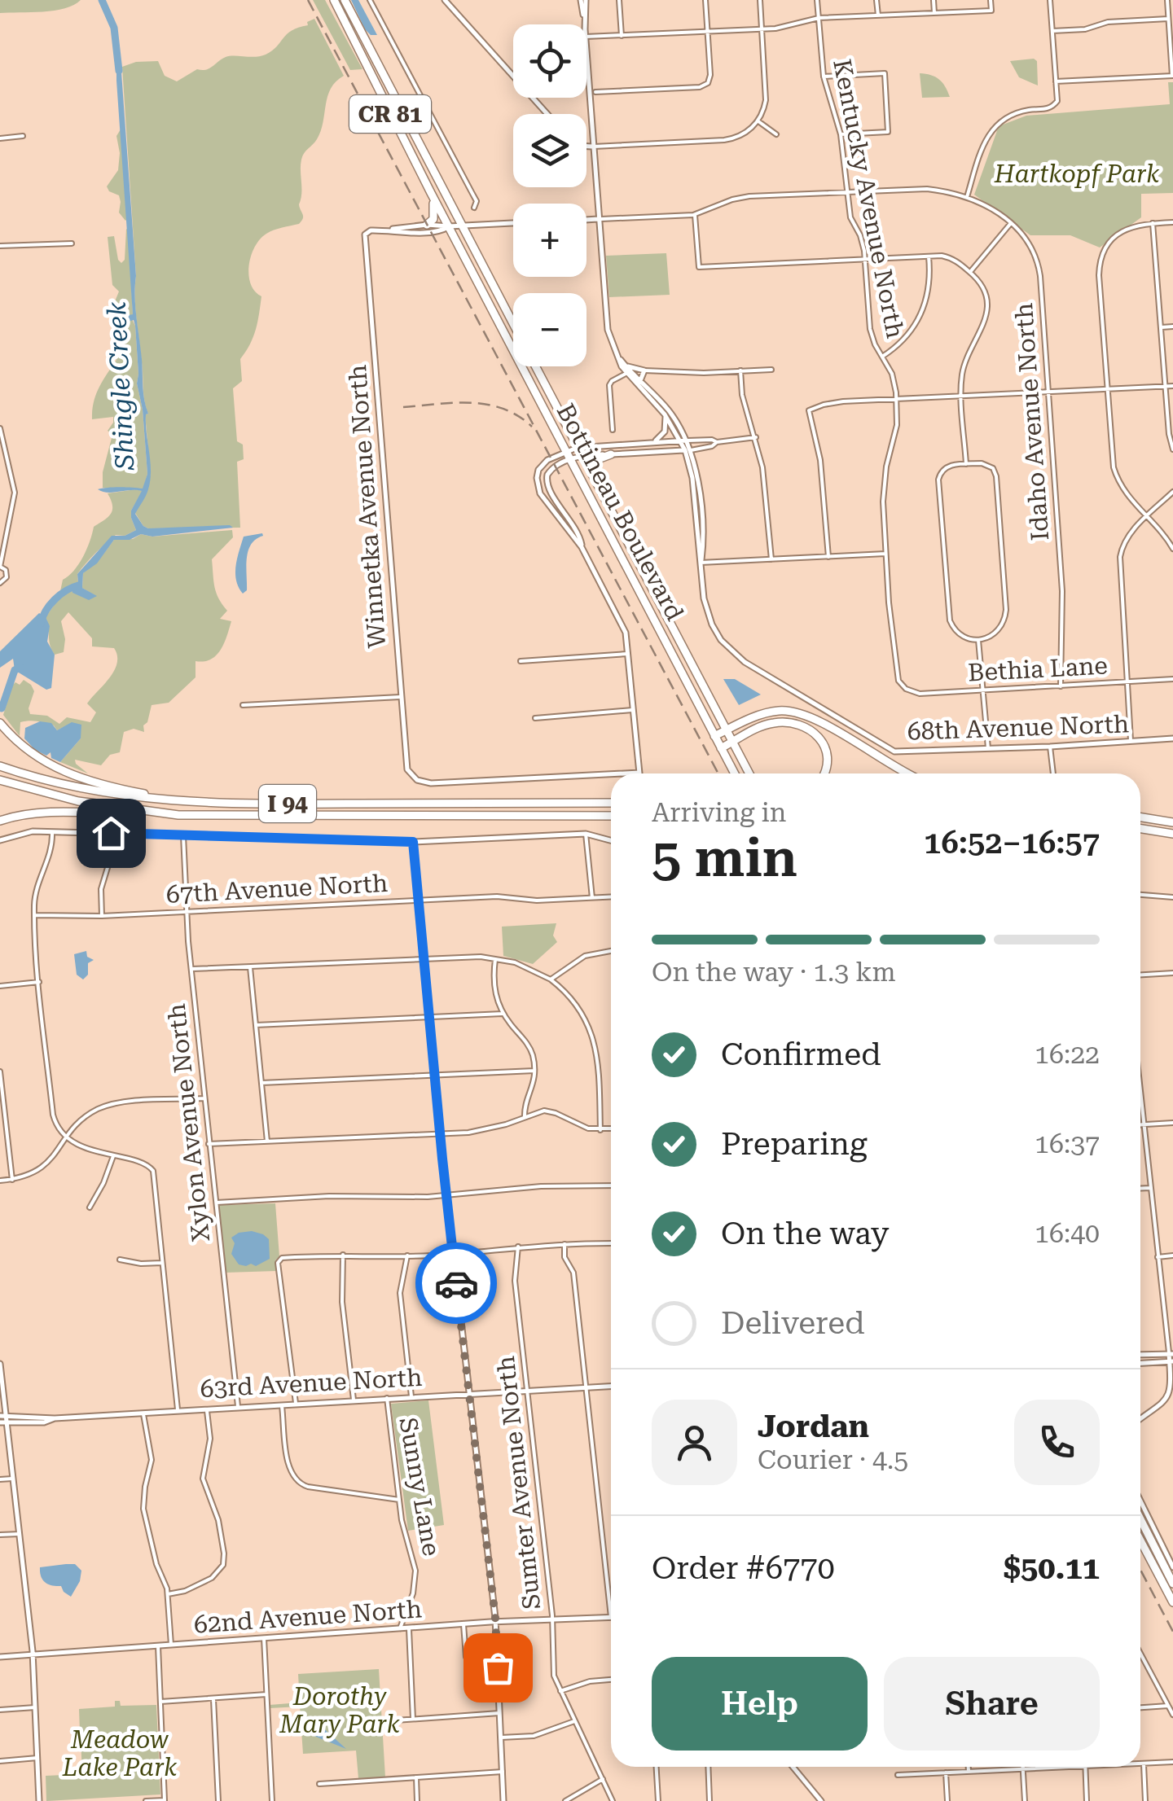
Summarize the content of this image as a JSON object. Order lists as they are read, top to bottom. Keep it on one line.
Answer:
{"streets":{"highway":["CR 81","Bottineau Boulevard","I 94"],"street":["Kentucky Avenue North","Idaho Avenue North","Winnetka Avenue North","Bethia Lane","68th Avenue North","67th Avenue North","Xylon Avenue North","63rd Avenue North","Sumter Avenue North","Sunny Lane","62nd Avenue North"]},"crossings":[["Kentucky Avenue North","Idaho Avenue North"],["Kentucky Avenue North","Bethia Lane"],["Idaho Avenue North","Bethia Lane"],["67th Avenue North","Xylon Avenue North"],["Xylon Avenue North","63rd Avenue North"],["63rd Avenue North","Sumter Avenue North"],["63rd Avenue North","Sunny Lane"],["Sumter Avenue North","62nd Avenue North"],["Sunny Lane","62nd Avenue North"]],"water":["Shingle Creek"],"parks":["Hartkopf Park","Dorothy Mary Park","Meadow Lake Park"],"page":{"map_buttons":["+","−"],"heading":["5 min","Arriving in","16:52–16:57"],"panel":["Jordan","Courier · 4.5","Order #6770","$50.11"],"bar":"On the way · 1.3 km","list":[["Confirmed","16:22"],["Preparing","16:37"],["On the way","16:40"],"Delivered"],"buttons":["Help","Share"]}}
